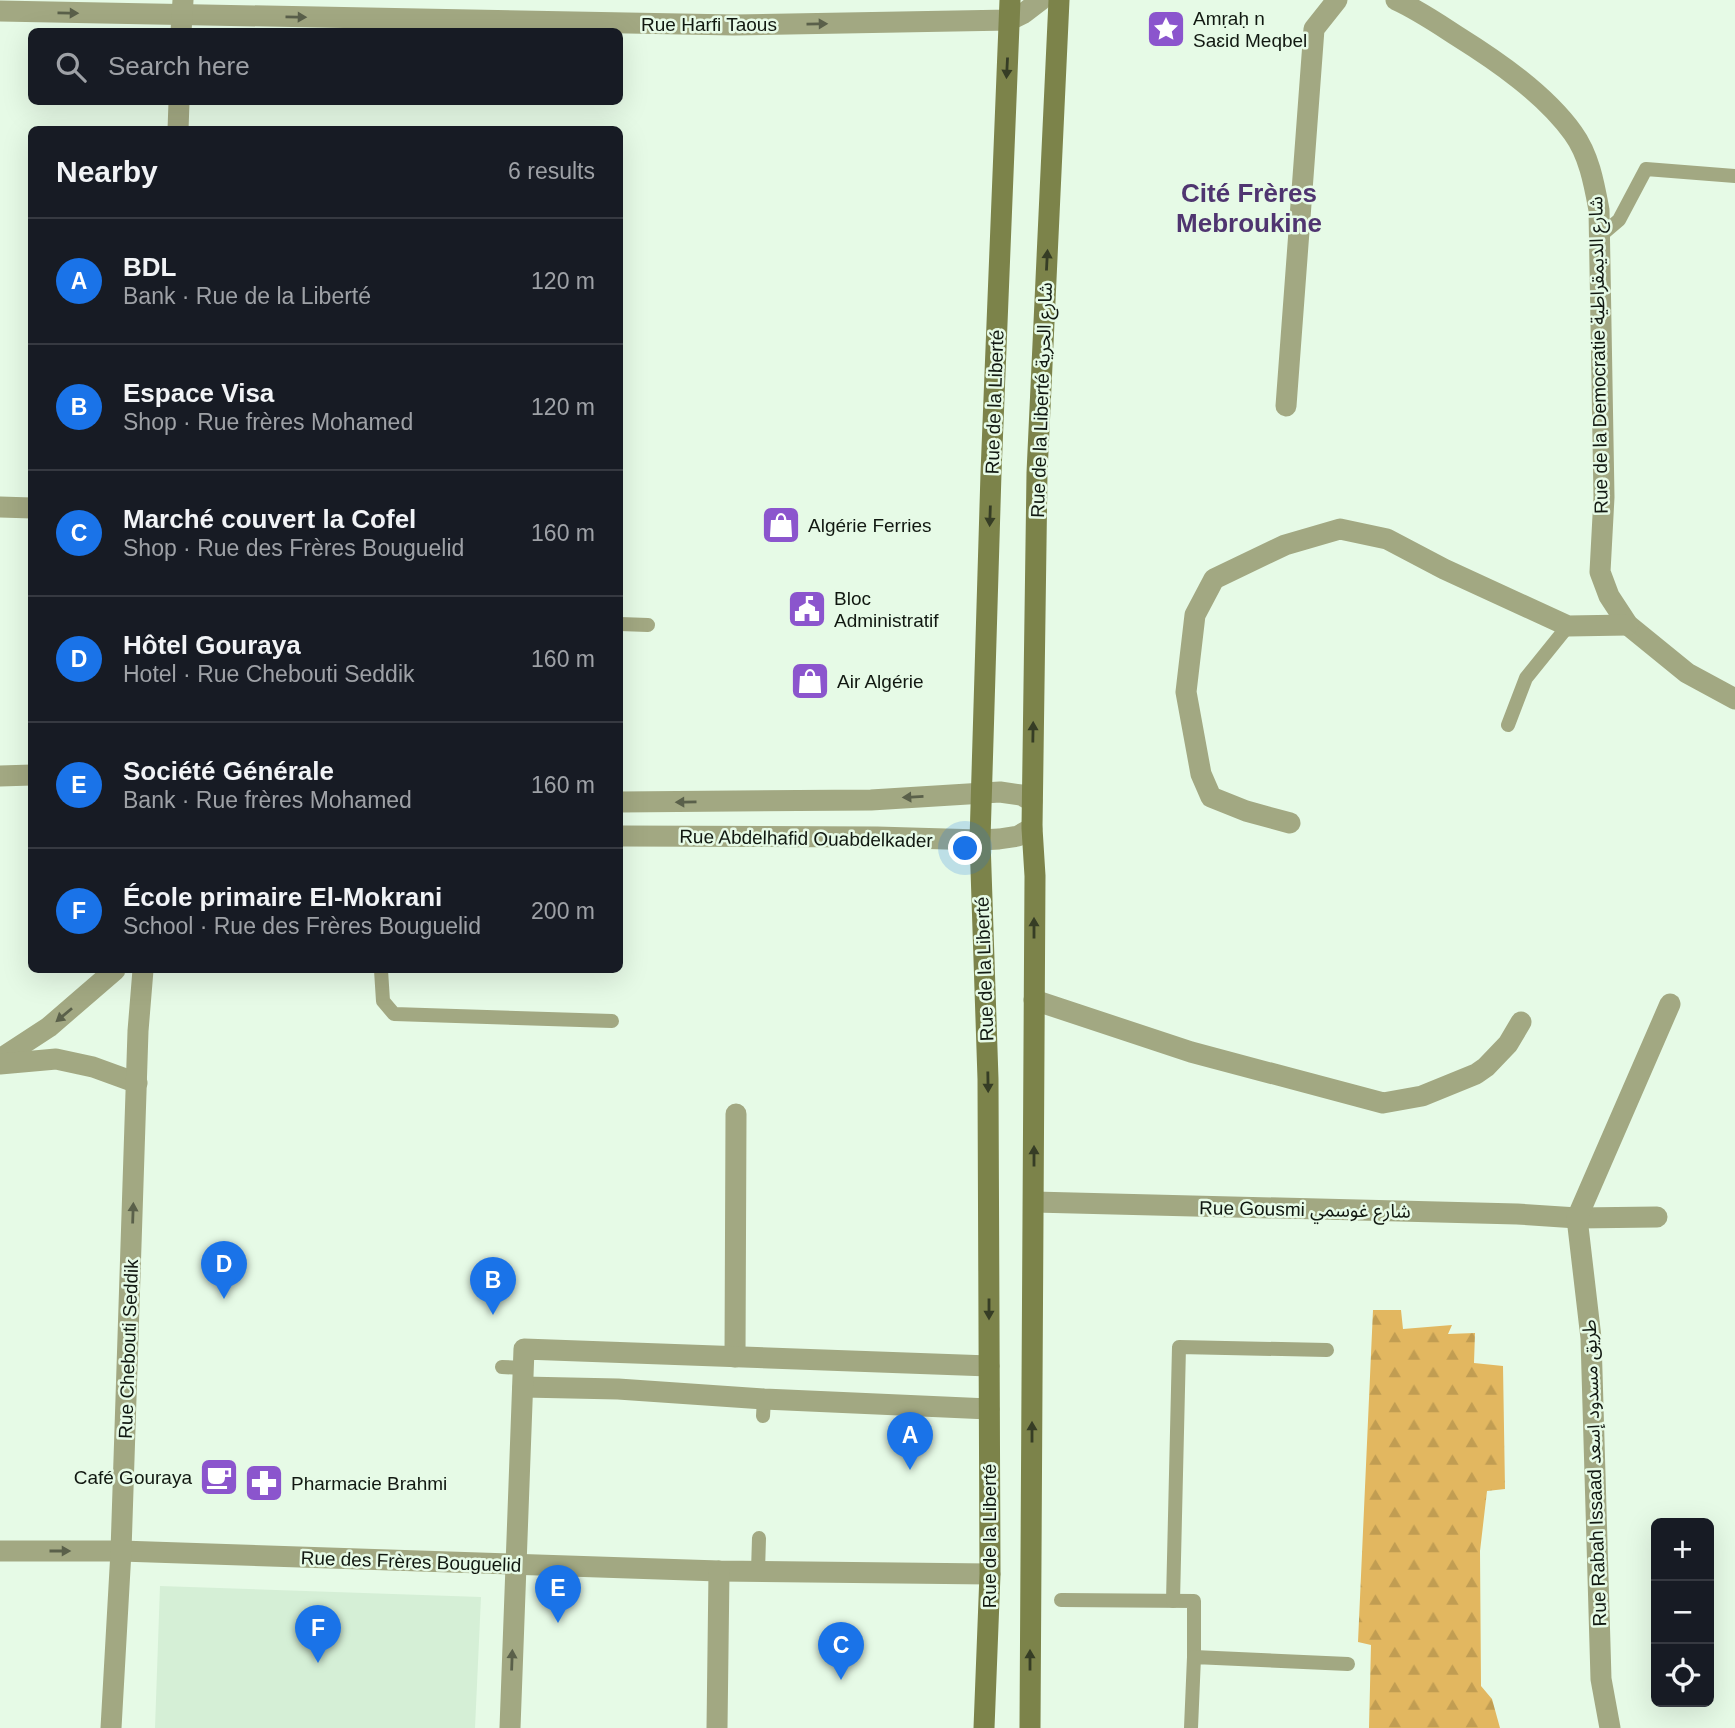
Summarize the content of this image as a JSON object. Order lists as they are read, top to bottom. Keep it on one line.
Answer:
{"streets":{"main road":["Rue de la Liberté شارع الحرية","Rue de la Liberté"],"street":["Rue Harfi Taous","Rue de la Democratie شارع الديمقراطية","Rue Abdelhafid Ouabdelkader","Rue Gousmi شارع غوسمي","Rue Chebouti Seddik","Rue Rabah Issaad طريق مسدود إسعد","Rue des Frères Bouguelid"]},"crossings":[["Rue Harfi Taous","Rue de la Liberté شارع الحرية"],["Rue Harfi Taous","Rue de la Liberté"],["Rue de la Liberté شارع الحرية","Rue Abdelhafid Ouabdelkader"],["Rue de la Liberté","Rue Abdelhafid Ouabdelkader"],["Rue de la Liberté","Rue des Frères Bouguelid"],["Rue Gousmi شارع غوسمي","Rue Rabah Issaad طريق مسدود إسعد"],["Rue Chebouti Seddik","Rue des Frères Bouguelid"]],"one_way":["Rue Harfi Taous","Rue de la Liberté شارع الحرية","Rue Chebouti Seddik"],"districts":["Cité Frères Mebroukine"],"places":{"place":["Amṛaḥ n Saɛid Meqbel"],"shop":["Algérie Ferries","Air Algérie"],"public building":["Bloc Administratif"],"cafe":["Café Gouraya"],"pharmacy":["Pharmacie Brahmi"]},"page":{"search":"Search here","heading":["Nearby","6 results"],"list":[{"mark":"A","name":"BDL","note":"Bank · Rue de la Liberté","value":"120 m"},{"mark":"B","name":"Espace Visa","note":"Shop · Rue frères Mohamed","value":"120 m"},{"mark":"C","name":"Marché couvert la Cofel","note":"Shop · Rue des Frères Bouguelid","value":"160 m"},{"mark":"D","name":"Hôtel Gouraya","note":"Hotel · Rue Chebouti Seddik","value":"160 m"},{"mark":"E","name":"Société Générale","note":"Bank · Rue frères Mohamed","value":"160 m"},{"mark":"F","name":"École primaire El-Mokrani","note":"School · Rue des Frères Bouguelid","value":"200 m"}],"pins":["D","B","A","E","F","C"],"map_buttons":["+","−"]}}
